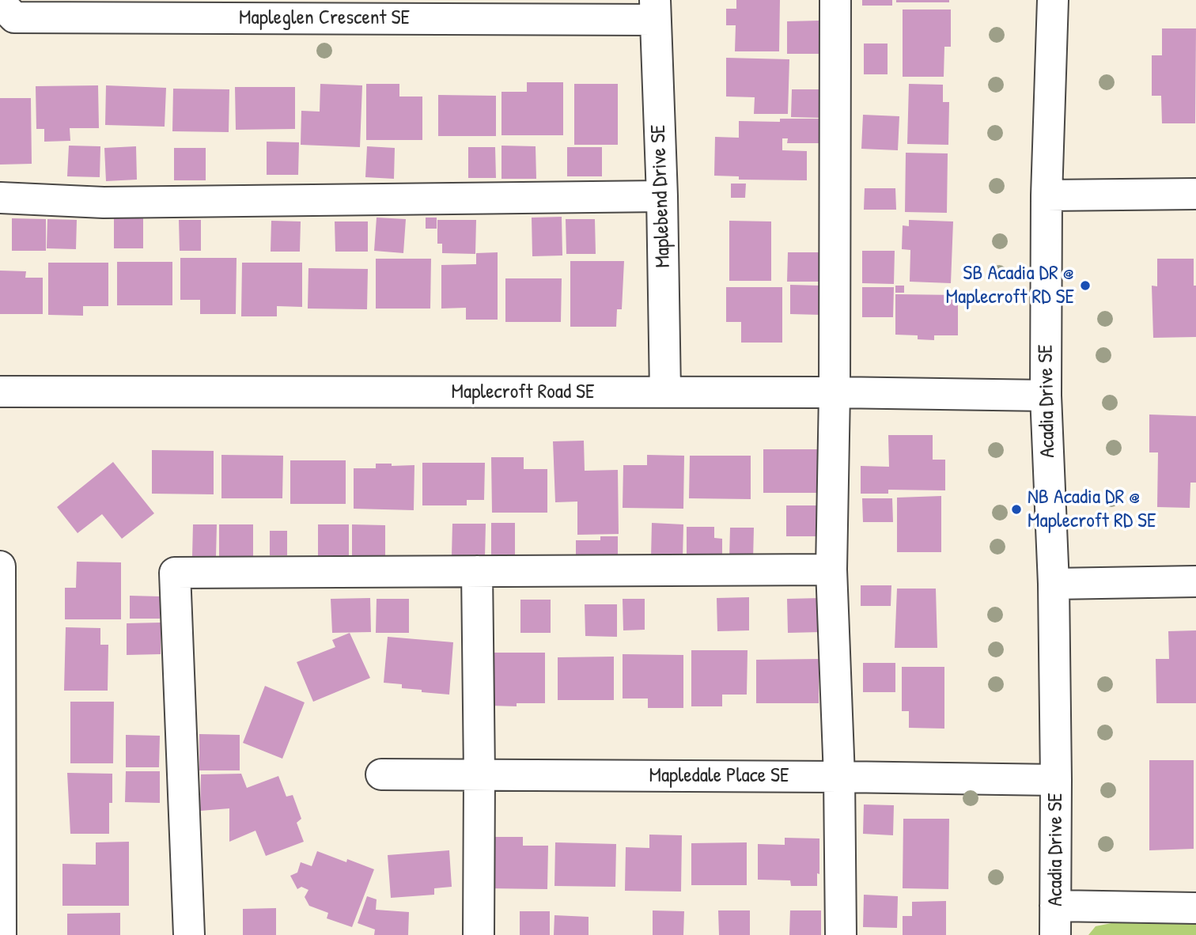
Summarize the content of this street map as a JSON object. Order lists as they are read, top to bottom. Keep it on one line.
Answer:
{"streets":{"street":["Mapleglen Crescent SE","Maplebend Drive SE","Maplecroft Road SE","Acadia Drive SE","Mapledale Place SE"]},"crossings":[["Mapleglen Crescent SE","Maplebend Drive SE"],["Maplebend Drive SE","Maplecroft Road SE"],["Maplecroft Road SE","Acadia Drive SE"],["Acadia Drive SE","Mapledale Place SE"]],"places":["SB Acadia DR @ Maplecroft RD SE","NB Acadia DR @ Maplecroft RD SE"]}
